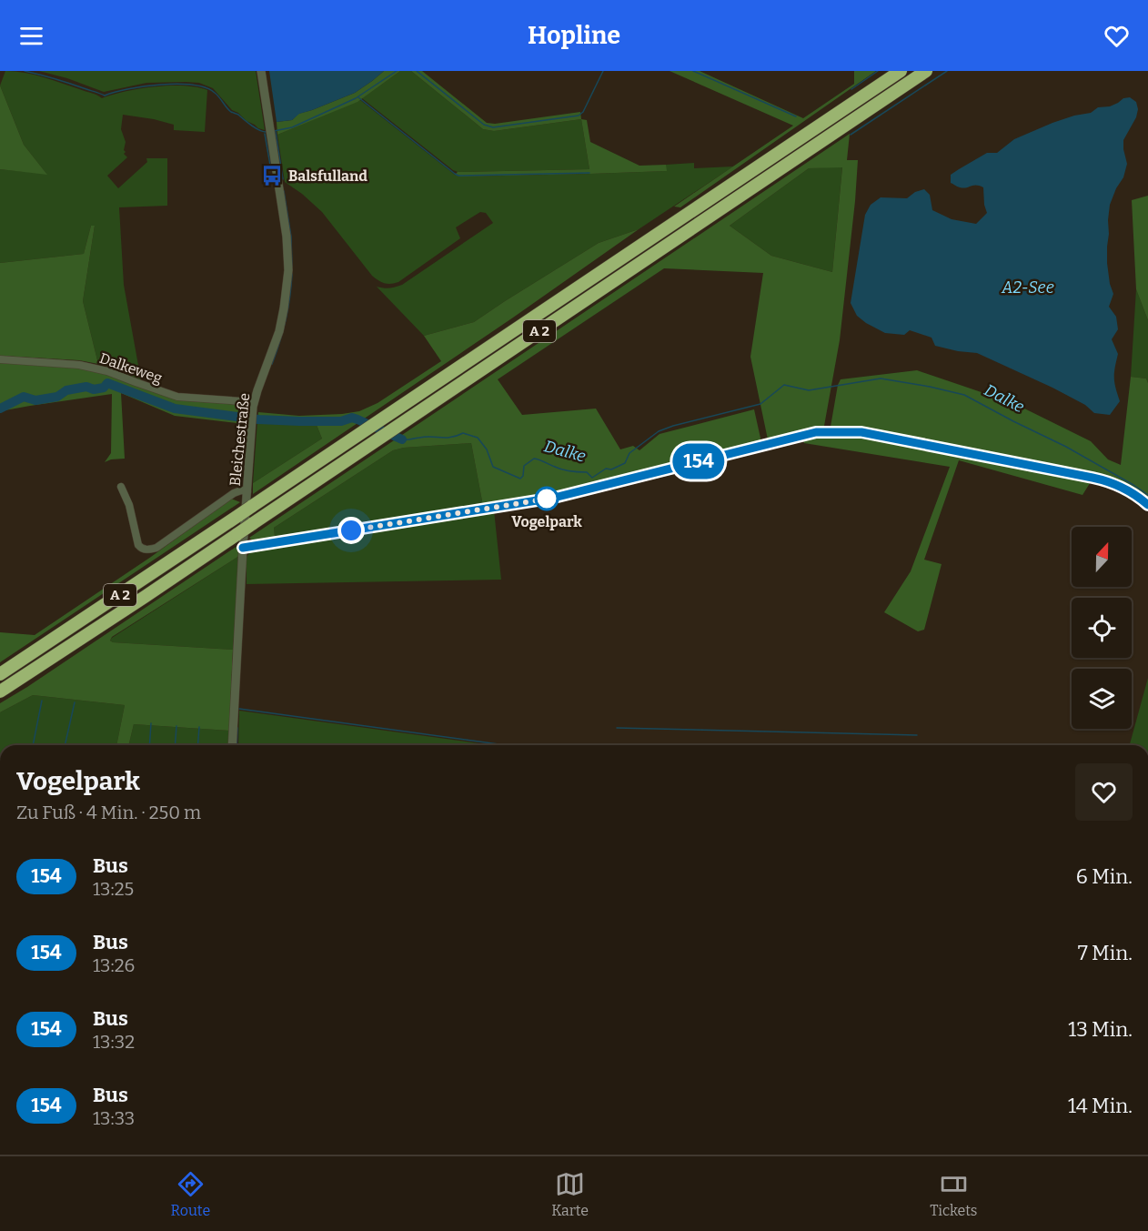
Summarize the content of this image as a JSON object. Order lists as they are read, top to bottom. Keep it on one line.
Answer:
{"streets":{"highway":["A 2"],"street":["Dalkeweg","Bleichestraße"]},"crossings":[["Dalkeweg","Bleichestraße"]],"water":["A2-See","Dalke"],"places":{"bus stop":["Balsfulland"],"other":["Vogelpark"]},"lines":["bus line 154"],"north":"top","page":{"header":"Hopline","on_map":"154","heading":["Vogelpark","Zu Fuß · 4 Min. · 250 m"],"list":[{"mark":"154","name":"Bus","note":"13:25","value":"6 Min."},{"mark":"154","name":"Bus","note":"13:26","value":"7 Min."},{"mark":"154","name":"Bus","note":"13:32","value":"13 Min."},{"mark":"154","name":"Bus","note":"13:33","value":"14 Min."}],"tabs":["Route","Karte","Tickets"]}}
